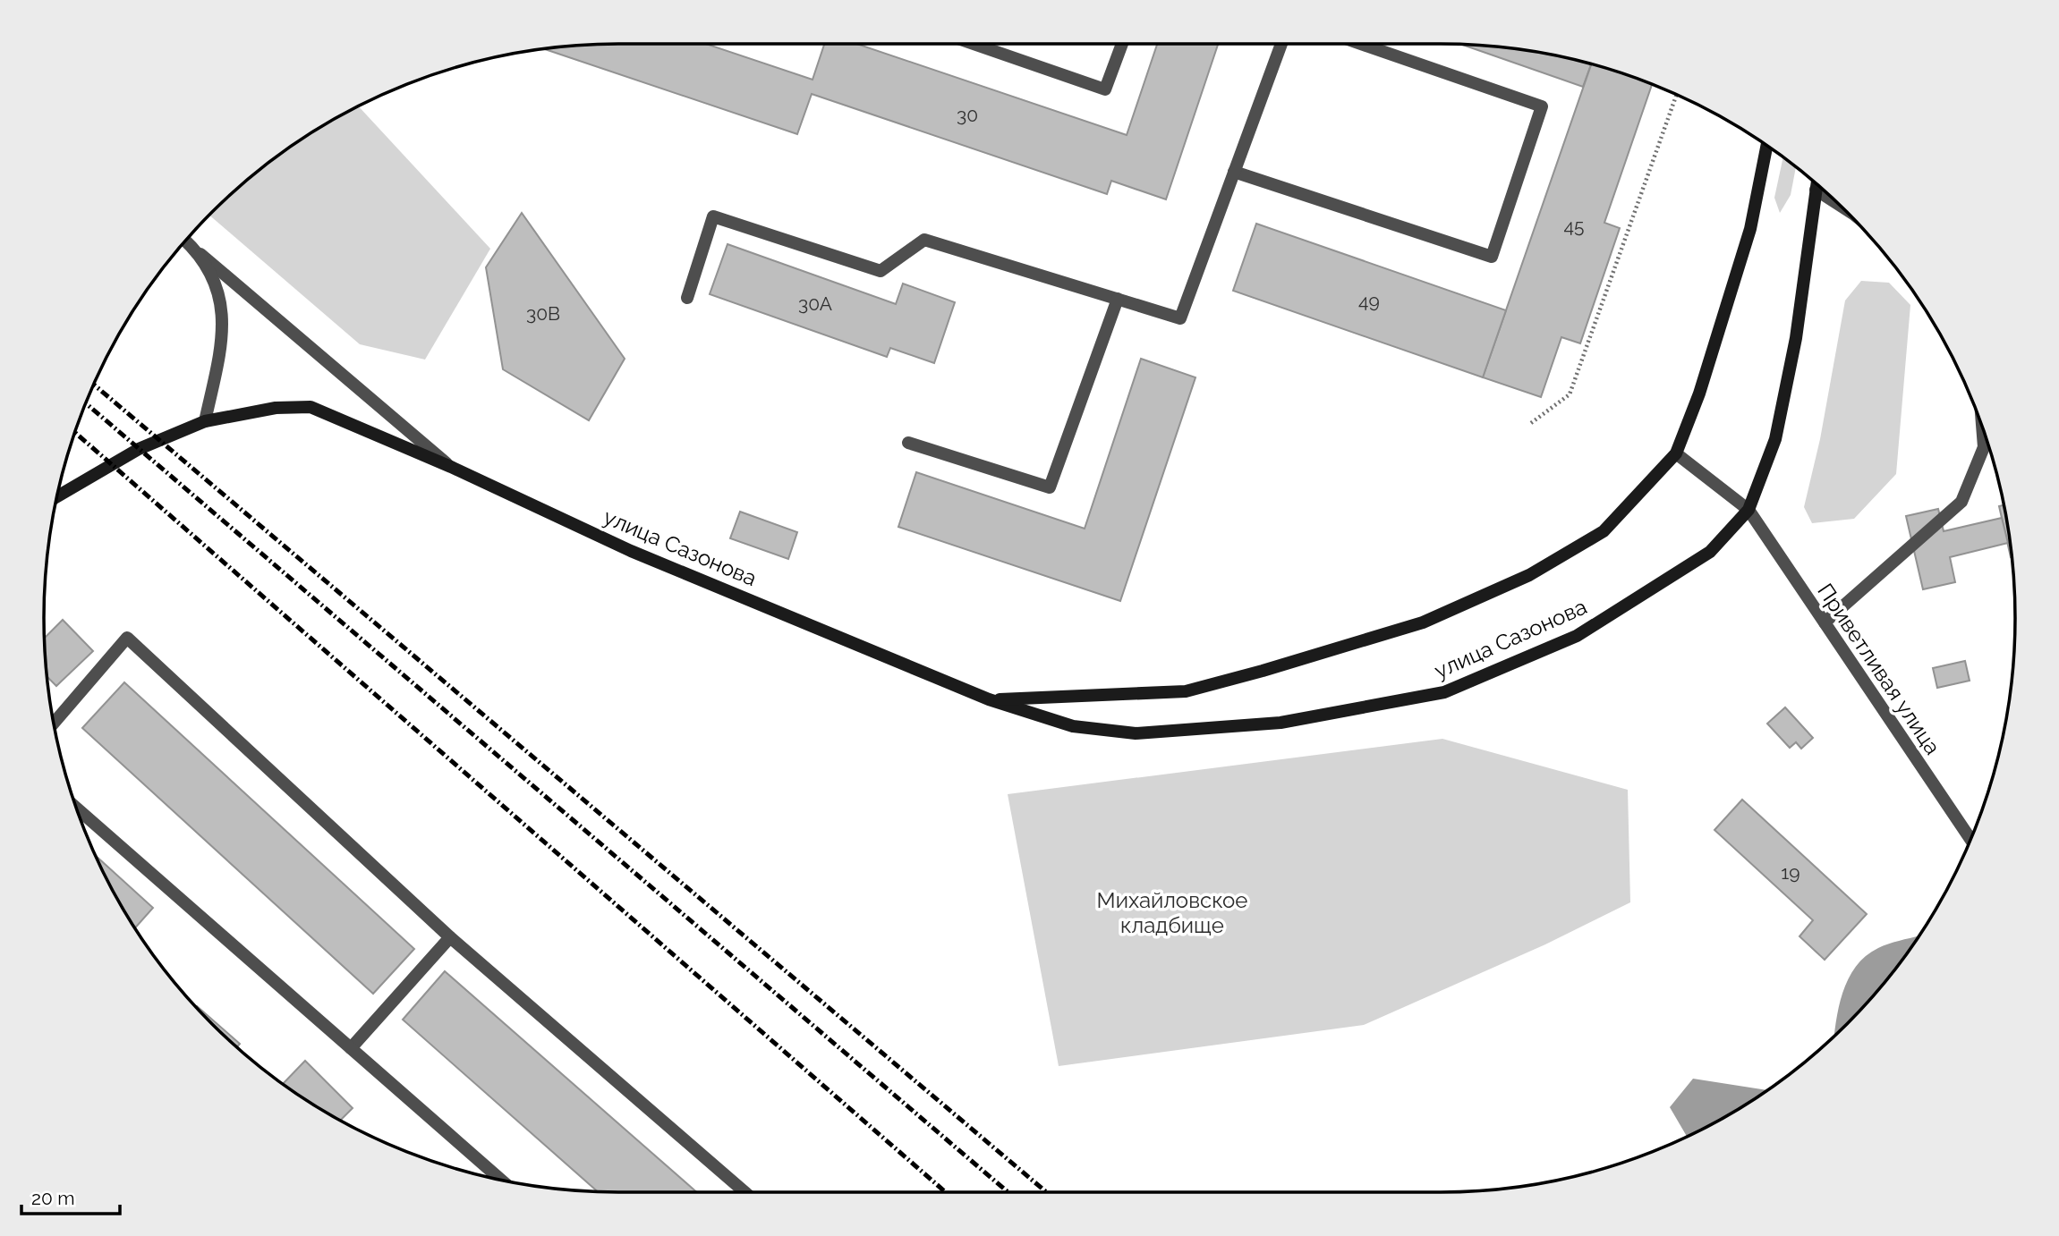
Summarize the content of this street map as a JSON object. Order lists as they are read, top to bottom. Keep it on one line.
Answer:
{"streets":{"main road":["улица Сазонова"],"street":["Приветливая улица"]},"crossings":[["улица Сазонова","Приветливая улица"]],"parks":["Михайловское кладбище"],"house_numbers":["30","45","49","30А","30В","19"],"scale_bar":"20 m"}
